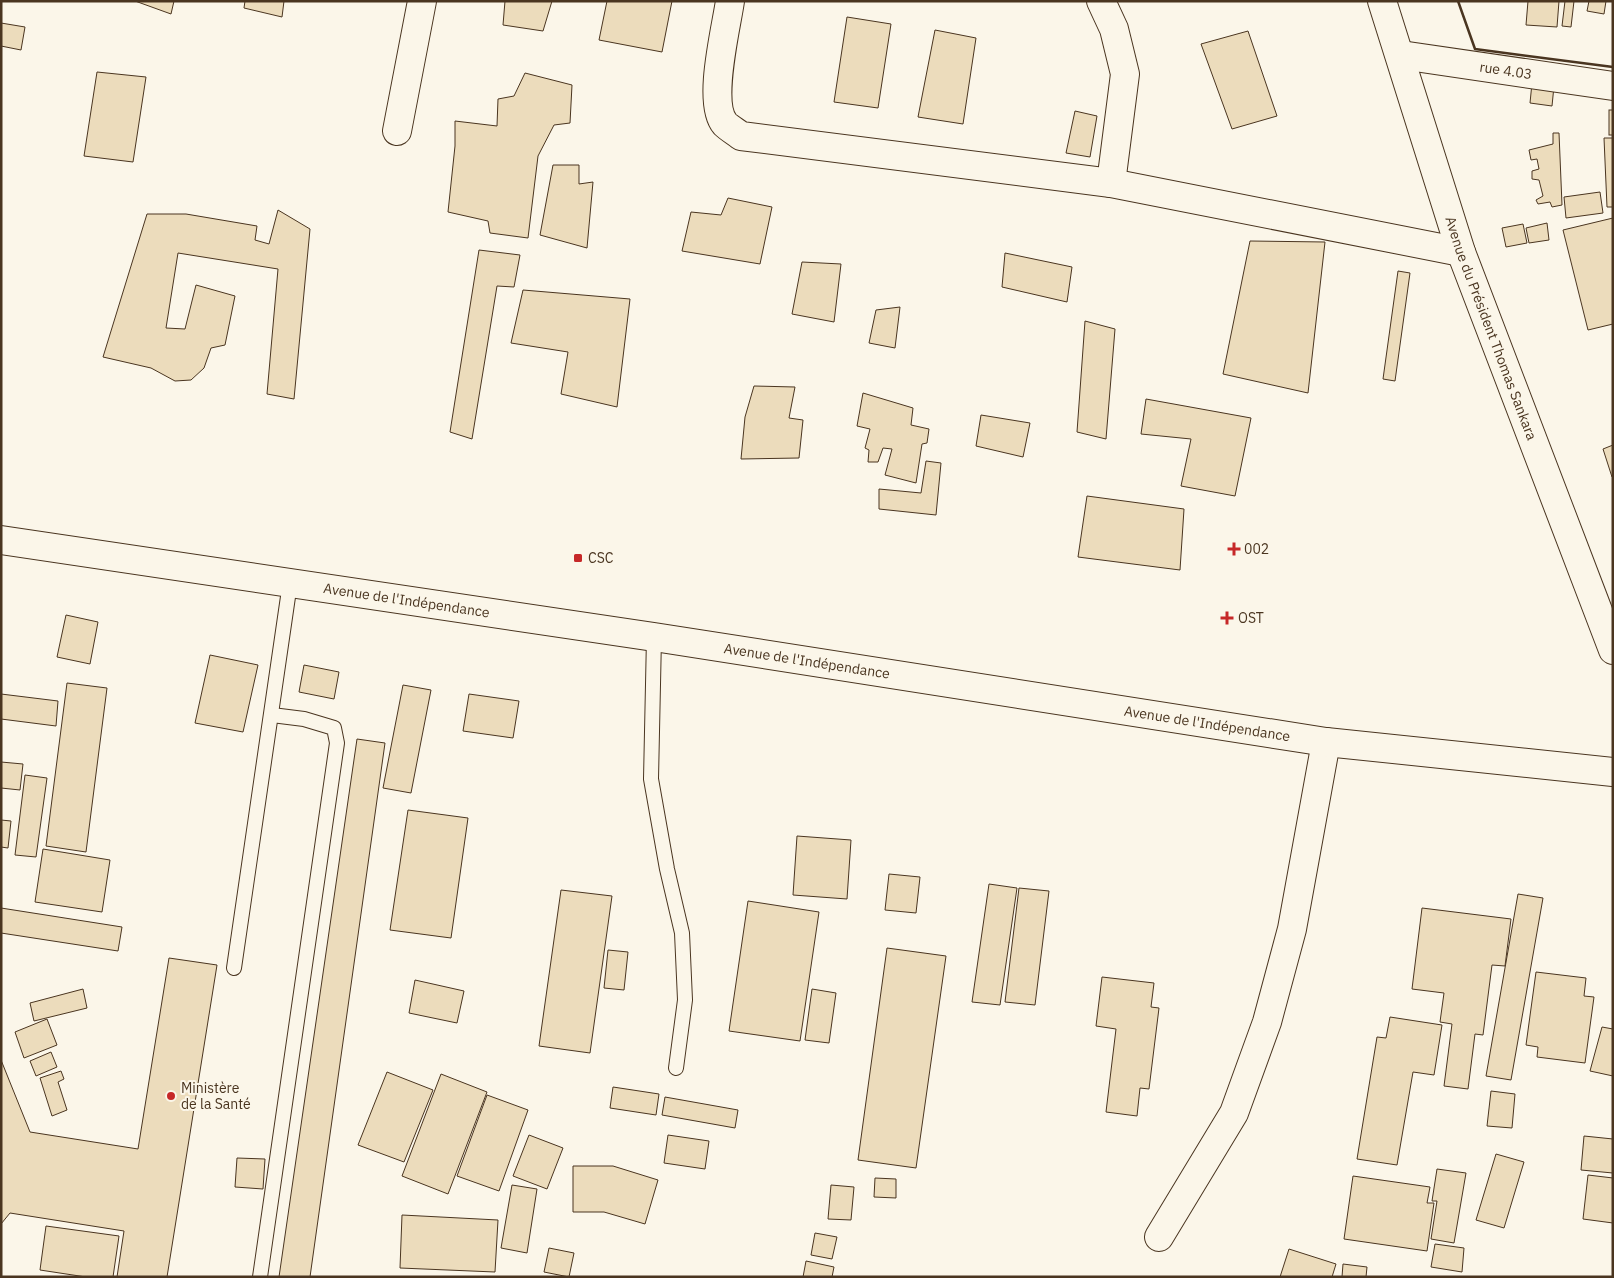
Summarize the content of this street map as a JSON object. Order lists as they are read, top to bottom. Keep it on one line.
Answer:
{"streets":{"main road":["rue 4.03","Avenue du Président Thomas Sankara","Avenue de l'Indépendance"]},"crossings":[["rue 4.03","Avenue du Président Thomas Sankara"]],"places":{"health":["002","OST"],"transit":["CSC"],"other":["Ministère de la Santé"]}}
